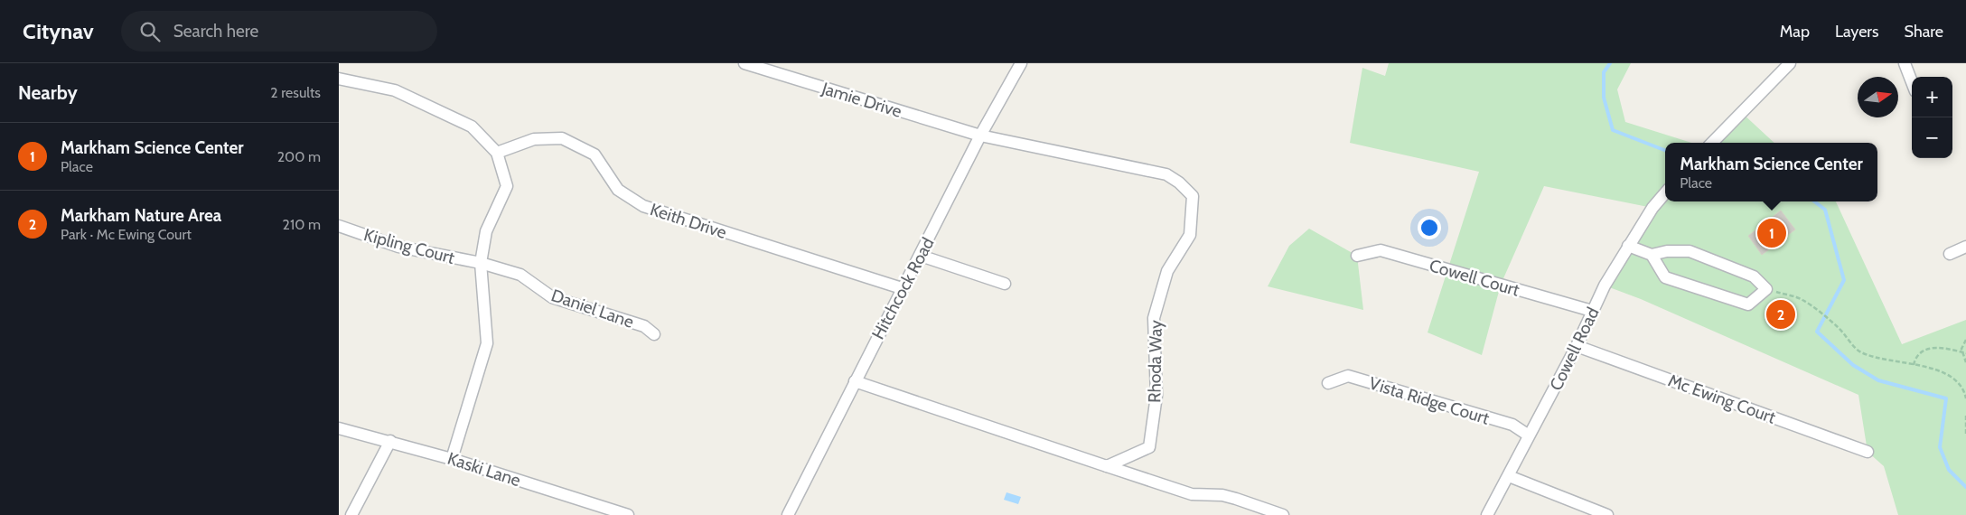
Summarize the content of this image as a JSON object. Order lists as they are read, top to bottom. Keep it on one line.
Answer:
{"streets":{"street":["Jamie Drive","Keith Drive","Kipling Court","Cowell Court","Hitchcock Road","Daniel Lane","Cowell Road","Rhoda Way","Mc Ewing Court","Vista Ridge Court","Kaski Lane"]},"crossings":[["Jamie Drive","Hitchcock Road"],["Jamie Drive","Rhoda Way"],["Keith Drive","Hitchcock Road"],["Kipling Court","Daniel Lane"],["Cowell Court","Cowell Road"],["Hitchcock Road","Rhoda Way"],["Cowell Road","Mc Ewing Court"],["Cowell Road","Vista Ridge Court"]],"north":"right","page":{"header":"Citynav","search":"Search here","nav":["Map","Layers","Share"],"heading":["Nearby","2 results"],"map_buttons":["+","−"],"list":[{"mark":"1","name":"Markham Science Center","note":"Place","value":"200 m"},{"mark":"2","name":"Markham Nature Area","note":"Park · Mc Ewing Court","value":"210 m"}],"popup":["Markham Science Center","Place"],"pins":["1","2"]}}
